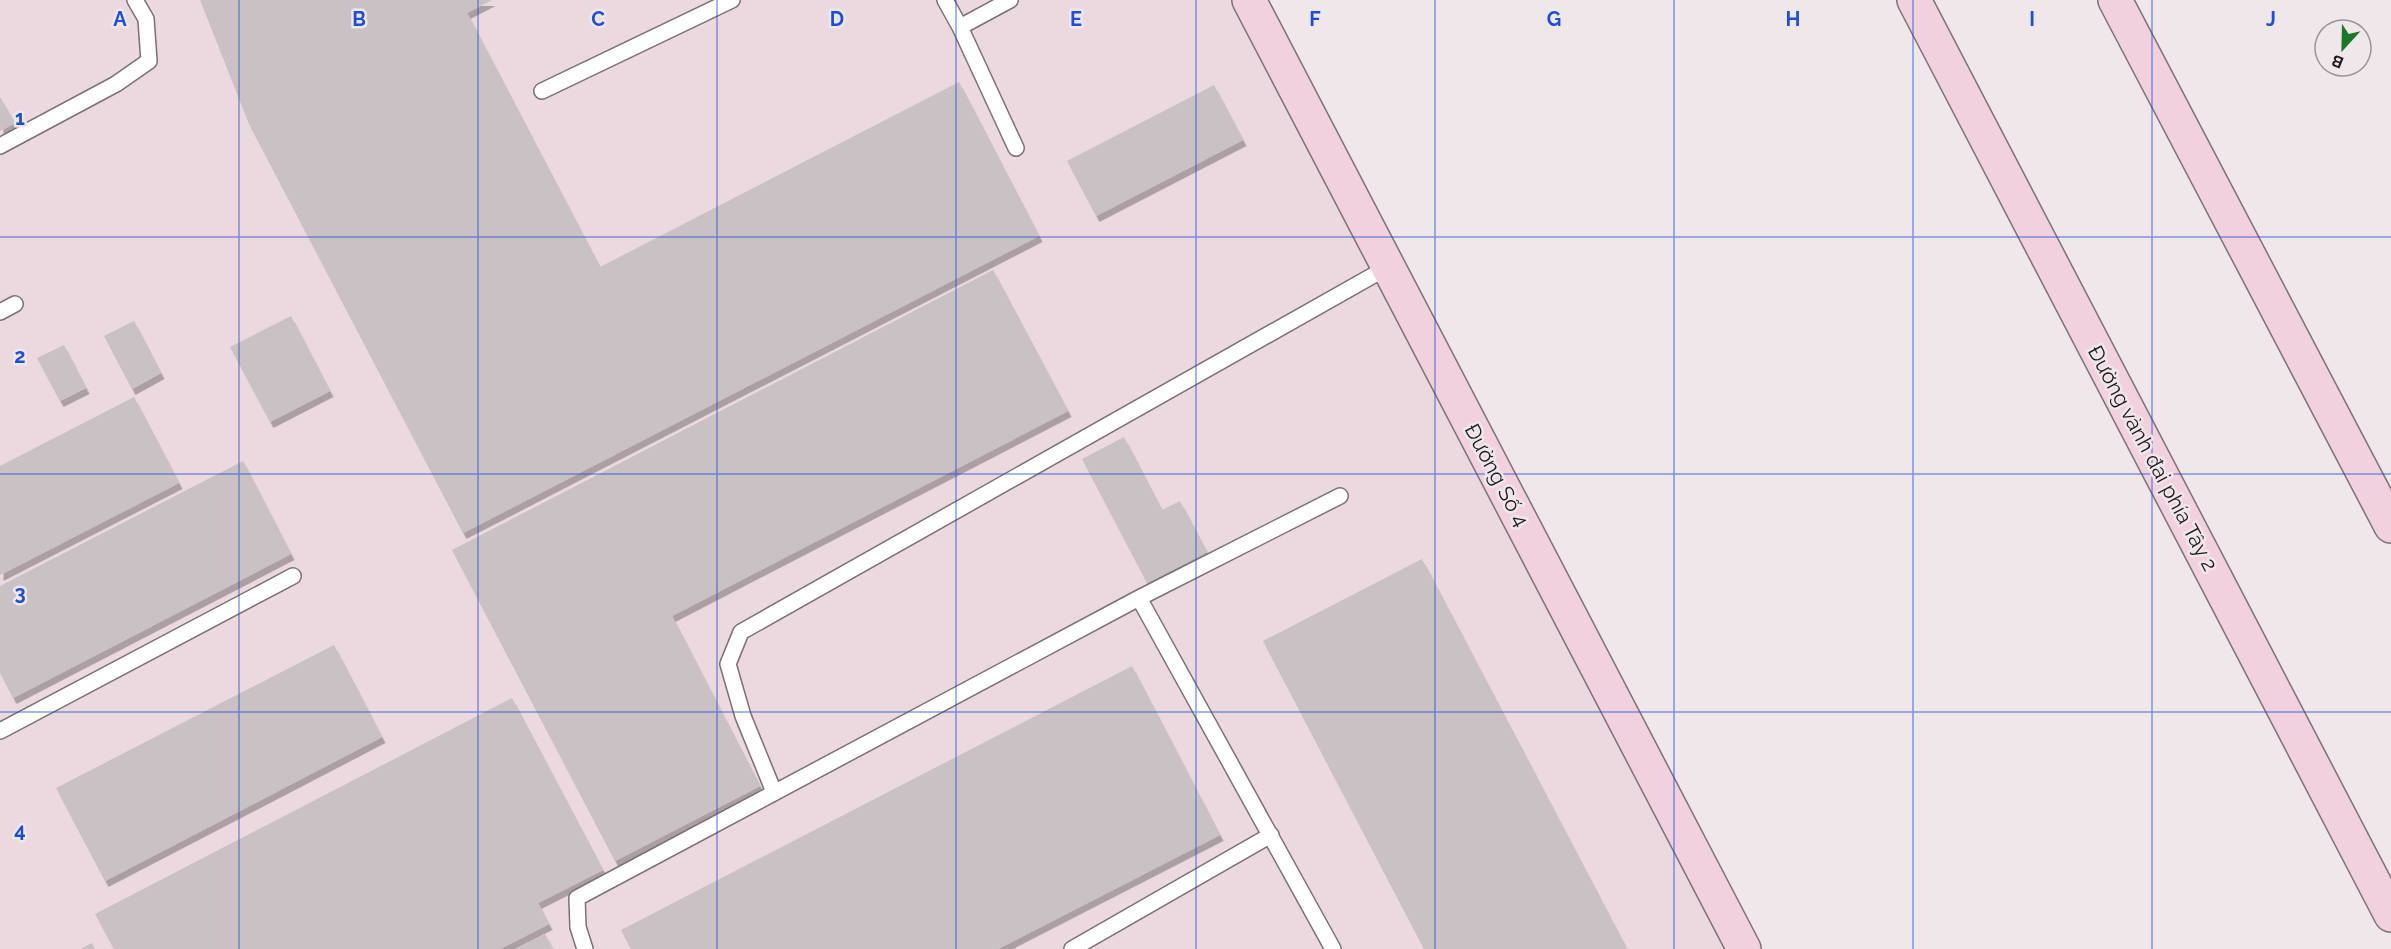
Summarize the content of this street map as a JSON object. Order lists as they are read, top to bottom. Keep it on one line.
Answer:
{"streets":{"main road":["Đường vành đai phía Tây 2","Đường Số 4"]},"north":"bottom","grid":{"columns":["A","B","C","D","E","F","G","H","I","J"],"rows":["1","2","3","4"]}}
